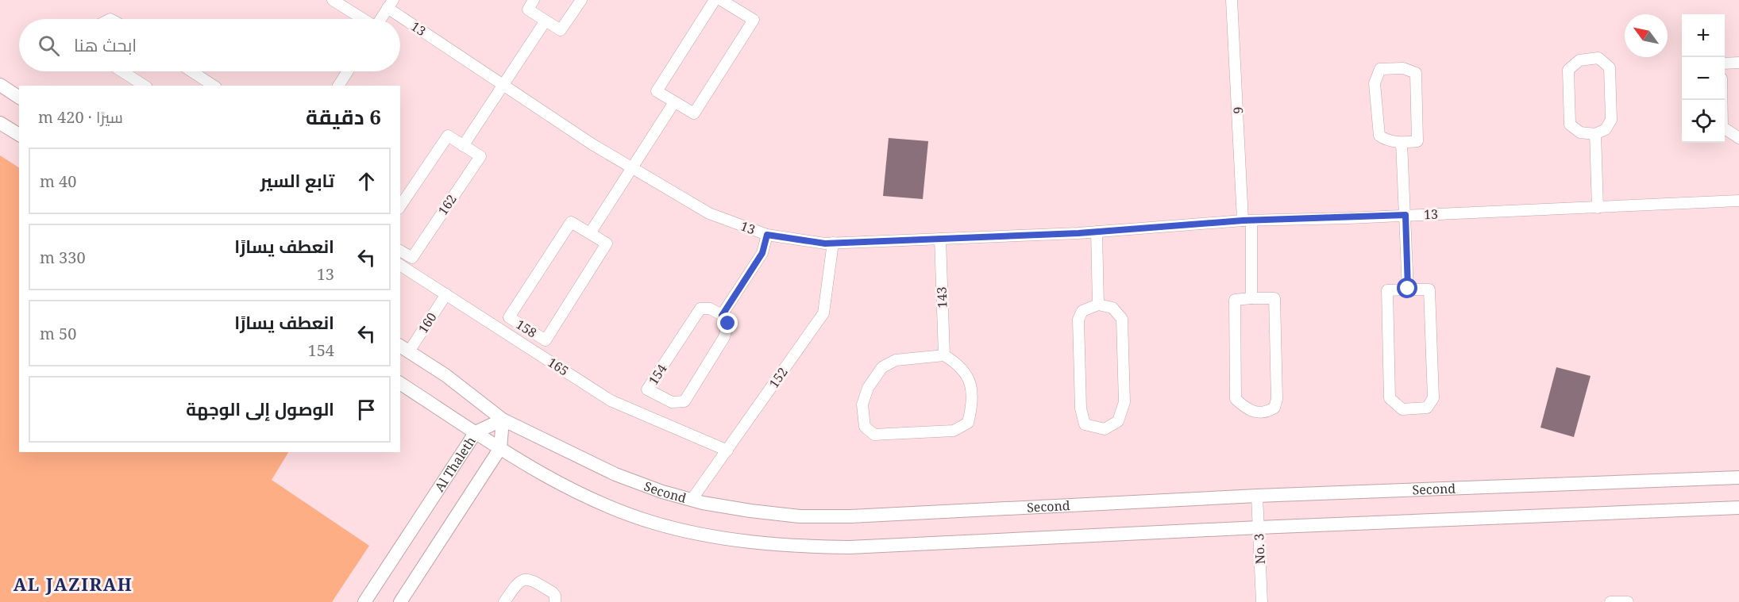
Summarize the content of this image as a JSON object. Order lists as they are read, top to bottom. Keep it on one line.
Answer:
{"streets":{"street":["13","9","162","143","160","158","165","154","152","Al Thaleth","Second","No. 3"]},"crossings":[["13","9"],["13","143"],["13","152"],["160","165"],["160","Second"],["165","152"],["152","Second"],["Al Thaleth","Second"],["Second","No. 3"]],"districts":["AL JAZIRAH"],"north":"top left","page":{"map_buttons":["+","−"],"search":"ابحث هنا","heading":["6 دقيقة","سيرًا · 420 m"],"list":[["تابع السير","40 m"],["انعطف يسارًا","13","330 m"],["انعطف يسارًا","154","50 m"],"الوصول إلى الوجهة"]}}
